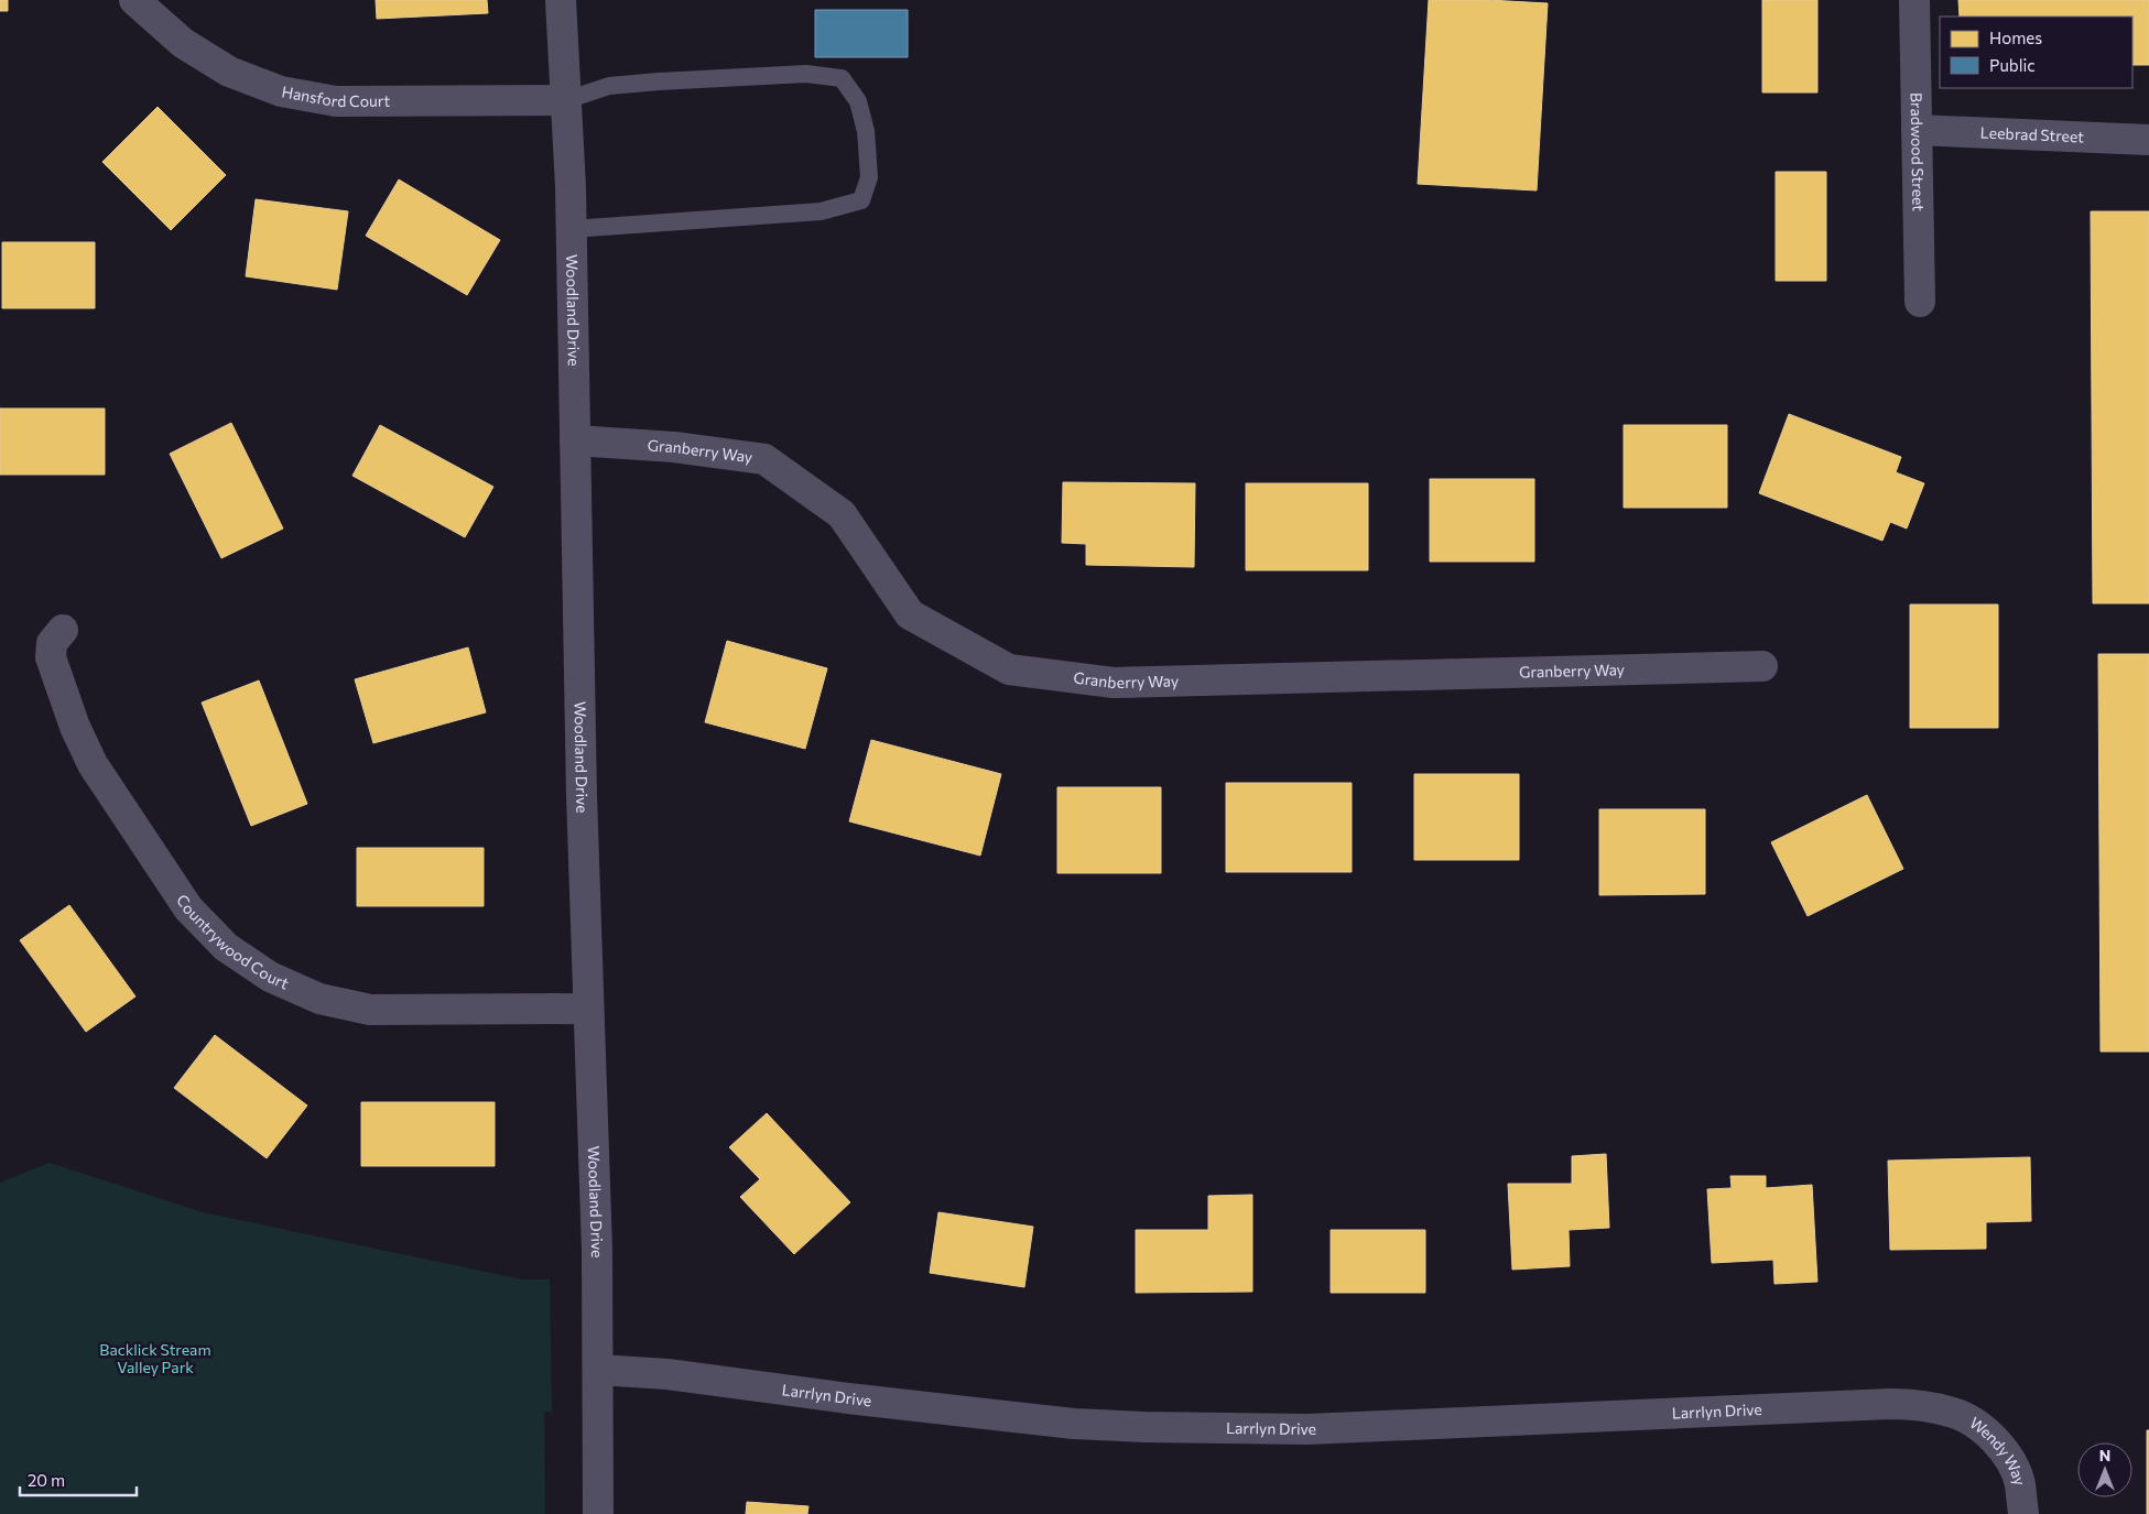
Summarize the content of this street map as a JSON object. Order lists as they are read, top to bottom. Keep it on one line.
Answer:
{"streets":{"street":["Hansford Court","Leebrad Street","Bradwood Street","Woodland Drive","Granberry Way","Countrywood Court","Larrlyn Drive","Wendy Way"]},"crossings":[["Hansford Court","Woodland Drive"],["Leebrad Street","Bradwood Street"],["Woodland Drive","Granberry Way"],["Woodland Drive","Countrywood Court"],["Woodland Drive","Larrlyn Drive"],["Larrlyn Drive","Wendy Way"]],"parks":["Backlick Stream Valley Park"],"legend":["Homes","Public"],"scale_bar":"20 m","north":"top"}
